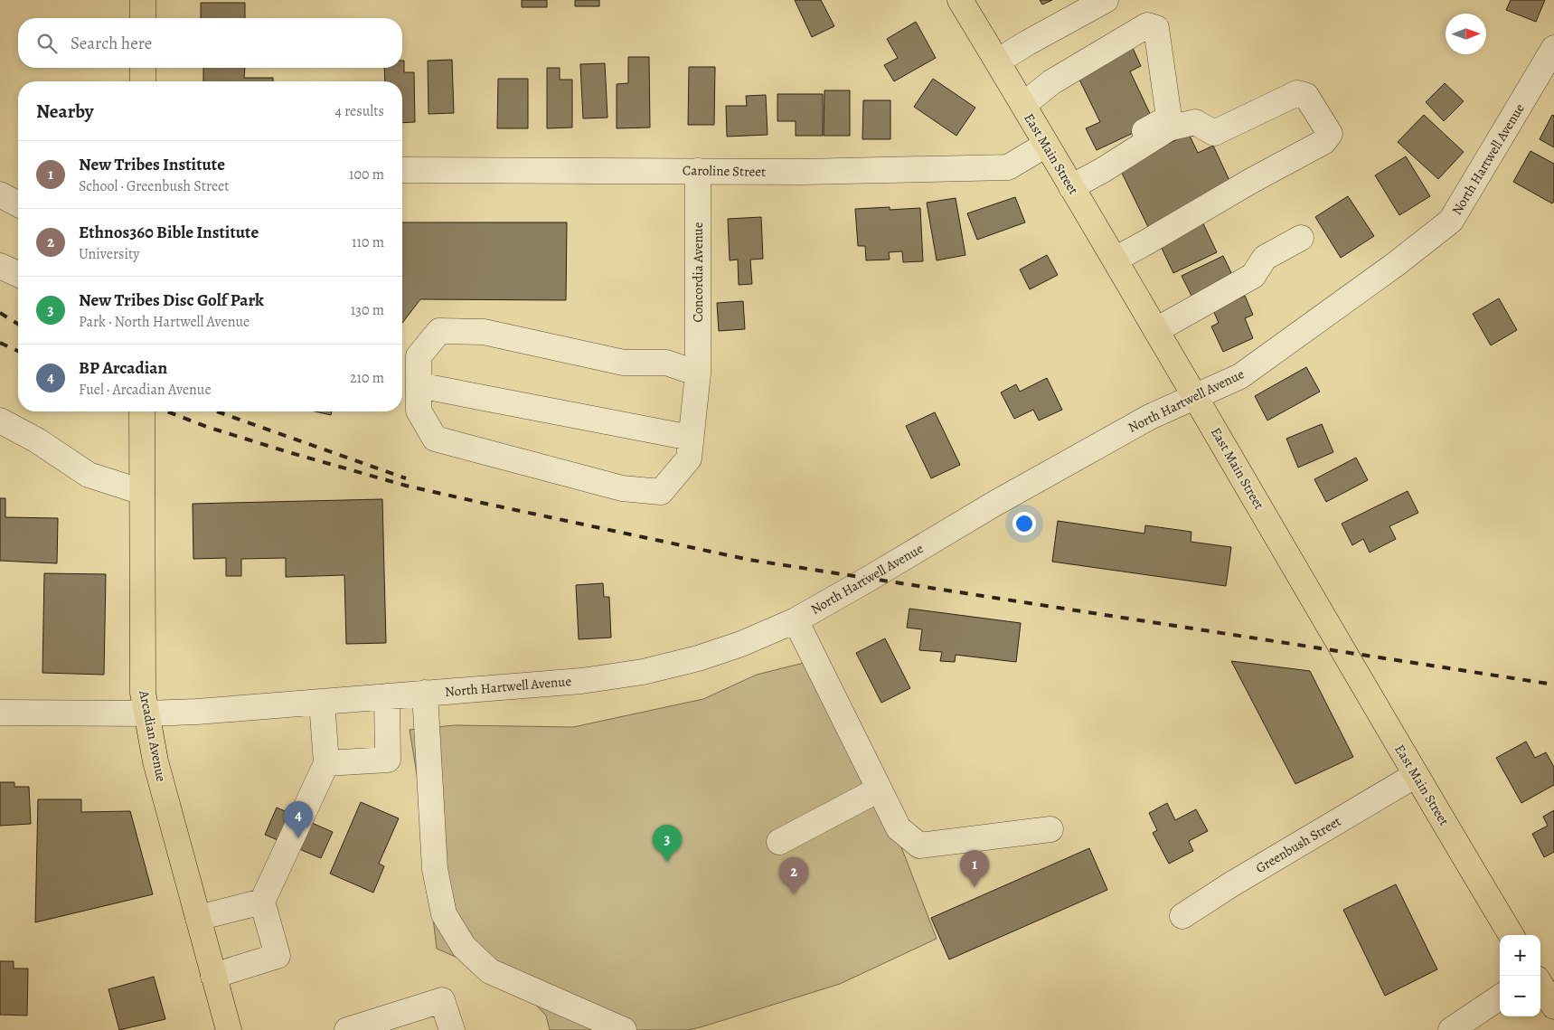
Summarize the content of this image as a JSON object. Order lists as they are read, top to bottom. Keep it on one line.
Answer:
{"streets":{"main road":["East Main Street","Arcadian Avenue"],"street":["North Hartwell Avenue","Caroline Street","Concordia Avenue","Greenbush Street"]},"crossings":[["East Main Street","North Hartwell Avenue"],["East Main Street","Caroline Street"],["East Main Street","Greenbush Street"],["North Hartwell Avenue","Arcadian Avenue"],["Caroline Street","Concordia Avenue"]],"north":"right","page":{"search":"Search here","heading":["Nearby","4 results"],"list":[{"mark":"1","name":"New Tribes Institute","note":"School · Greenbush Street","value":"100 m"},{"mark":"2","name":"Ethnos360 Bible Institute","note":"University","value":"110 m"},{"mark":"3","name":"New Tribes Disc Golf Park","note":"Park · North Hartwell Avenue","value":"130 m"},{"mark":"4","name":"BP Arcadian","note":"Fuel · Arcadian Avenue","value":"210 m"}],"pins":["4","3","1","2"],"map_buttons":["+","−"]}}
